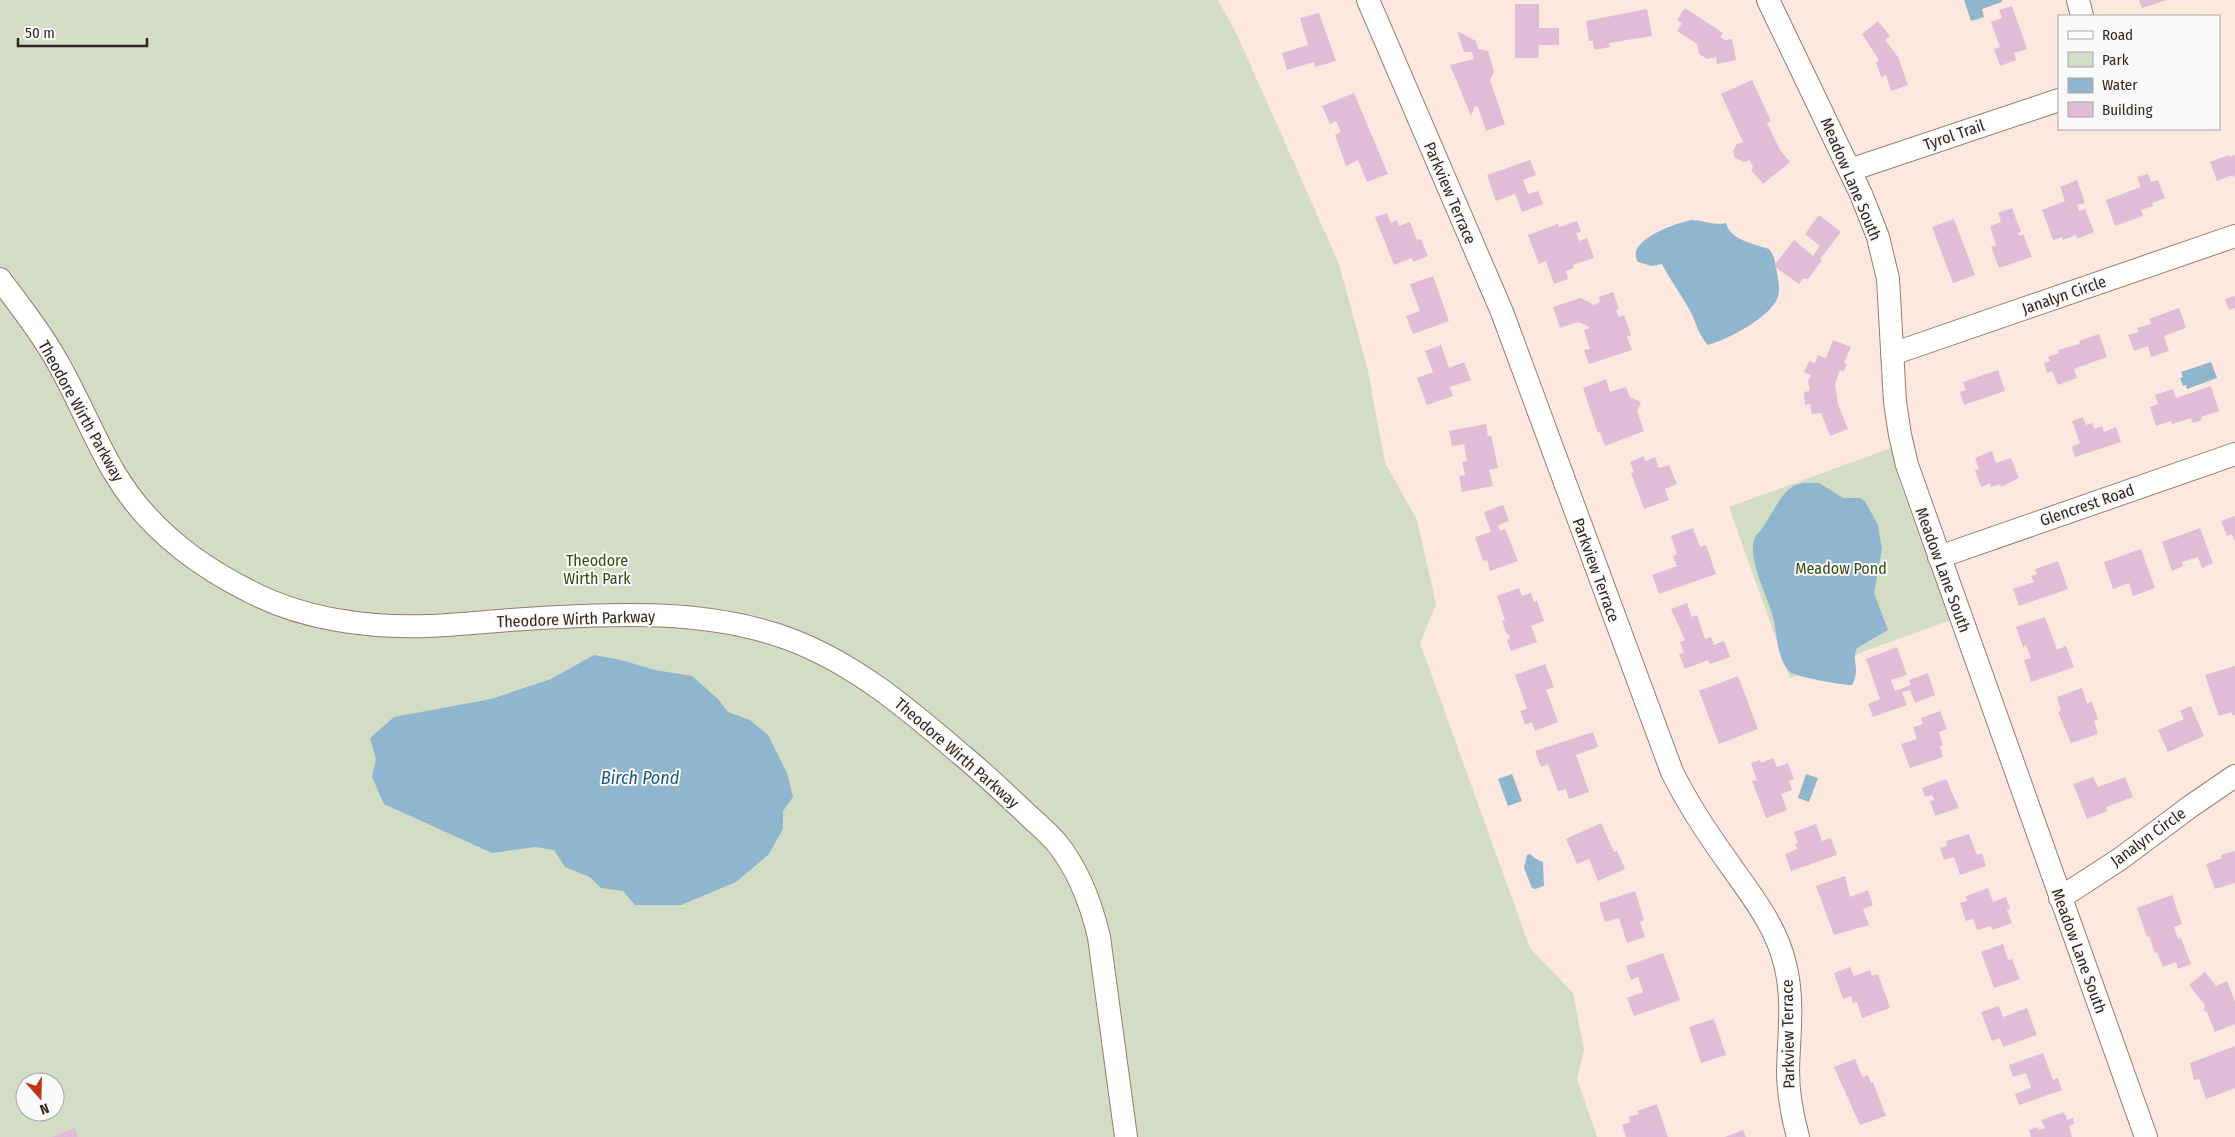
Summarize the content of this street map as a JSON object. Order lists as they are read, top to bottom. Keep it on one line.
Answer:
{"streets":{"street":["Tyrol Trail","Meadow Lane South","Parkview Terrace","Janalyn Circle","Theodore Wirth Parkway","Glencrest Road"]},"crossings":[["Tyrol Trail","Meadow Lane South"],["Meadow Lane South","Janalyn Circle"],["Meadow Lane South","Glencrest Road"]],"water":["Birch Pond"],"parks":["Theodore Wirth Park","Meadow Pond"],"legend":["Road","Park","Water","Building"],"scale_bar":"50 m","north":"bottom"}
